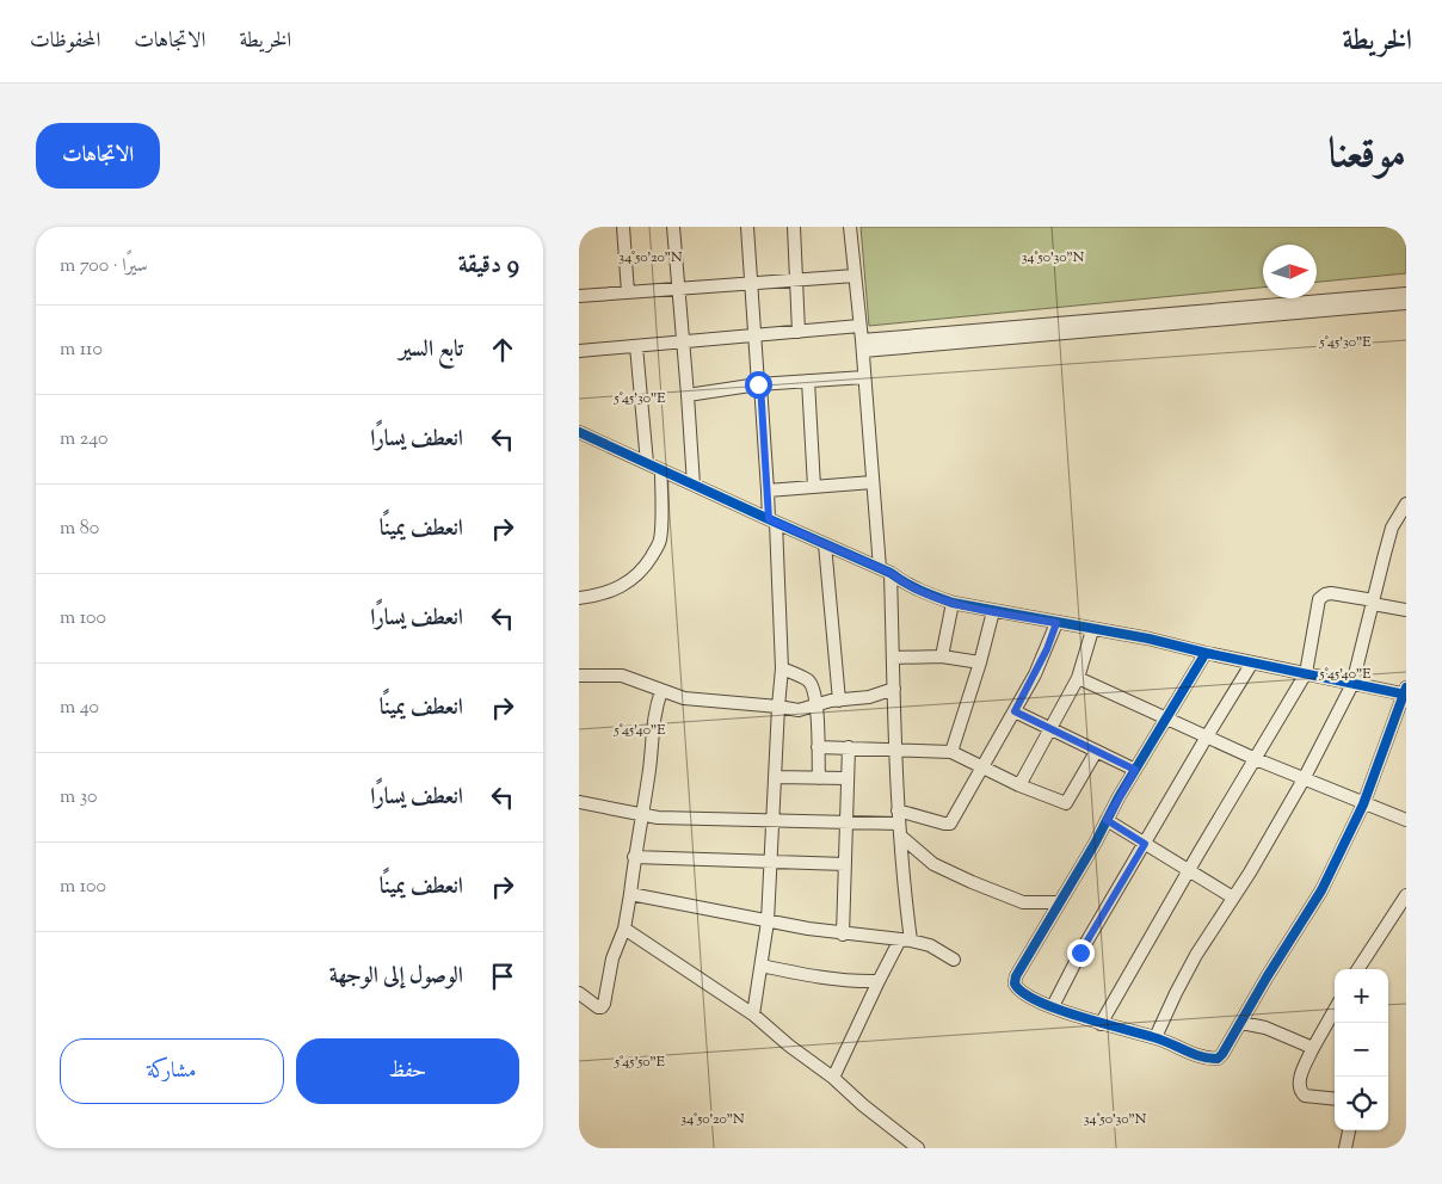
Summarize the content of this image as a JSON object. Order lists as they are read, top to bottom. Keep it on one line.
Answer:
{"north":"right","page":{"header":"الخريطة","nav":["الخريطة","الاتجاهات","المحفوظات"],"title":"موقعنا","buttons":["الاتجاهات",["حفظ","مشاركة"]],"heading":["9 دقيقة","سيرًا · 700 m"],"list":[["تابع السير","110 m"],["انعطف يسارًا","240 m"],["انعطف يمينًا","80 m"],["انعطف يسارًا","100 m"],["انعطف يمينًا","40 m"],["انعطف يسارًا","30 m"],["انعطف يمينًا","100 m"],"الوصول إلى الوجهة"],"map_buttons":["+","−"]},"coordinates":["34°50'20\"N","34°50'30\"N","5°45'30\"E","5°45'40\"E","5°45'50\"E"]}
